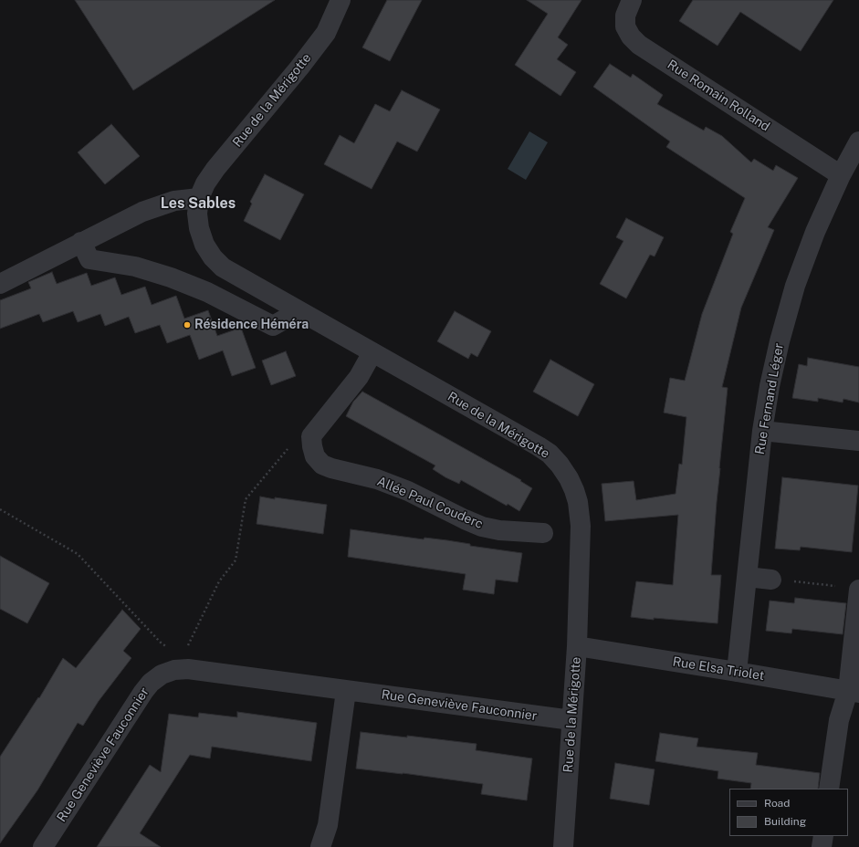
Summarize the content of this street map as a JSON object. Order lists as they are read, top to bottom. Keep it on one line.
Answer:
{"streets":{"street":["Rue Romain Rolland","Rue de la Mérigotte","Rue Fernand Léger","Allée Paul Couderc","Rue Elsa Triolet","Rue Geneviève Fauconnier"]},"crossings":[["Rue Romain Rolland","Rue Fernand Léger"],["Rue de la Mérigotte","Rue Elsa Triolet"],["Rue de la Mérigotte","Rue Geneviève Fauconnier"],["Rue Fernand Léger","Rue Elsa Triolet"]],"districts":["Les Sables"],"places":["Résidence Héméra"],"legend":["Road","Building"]}
